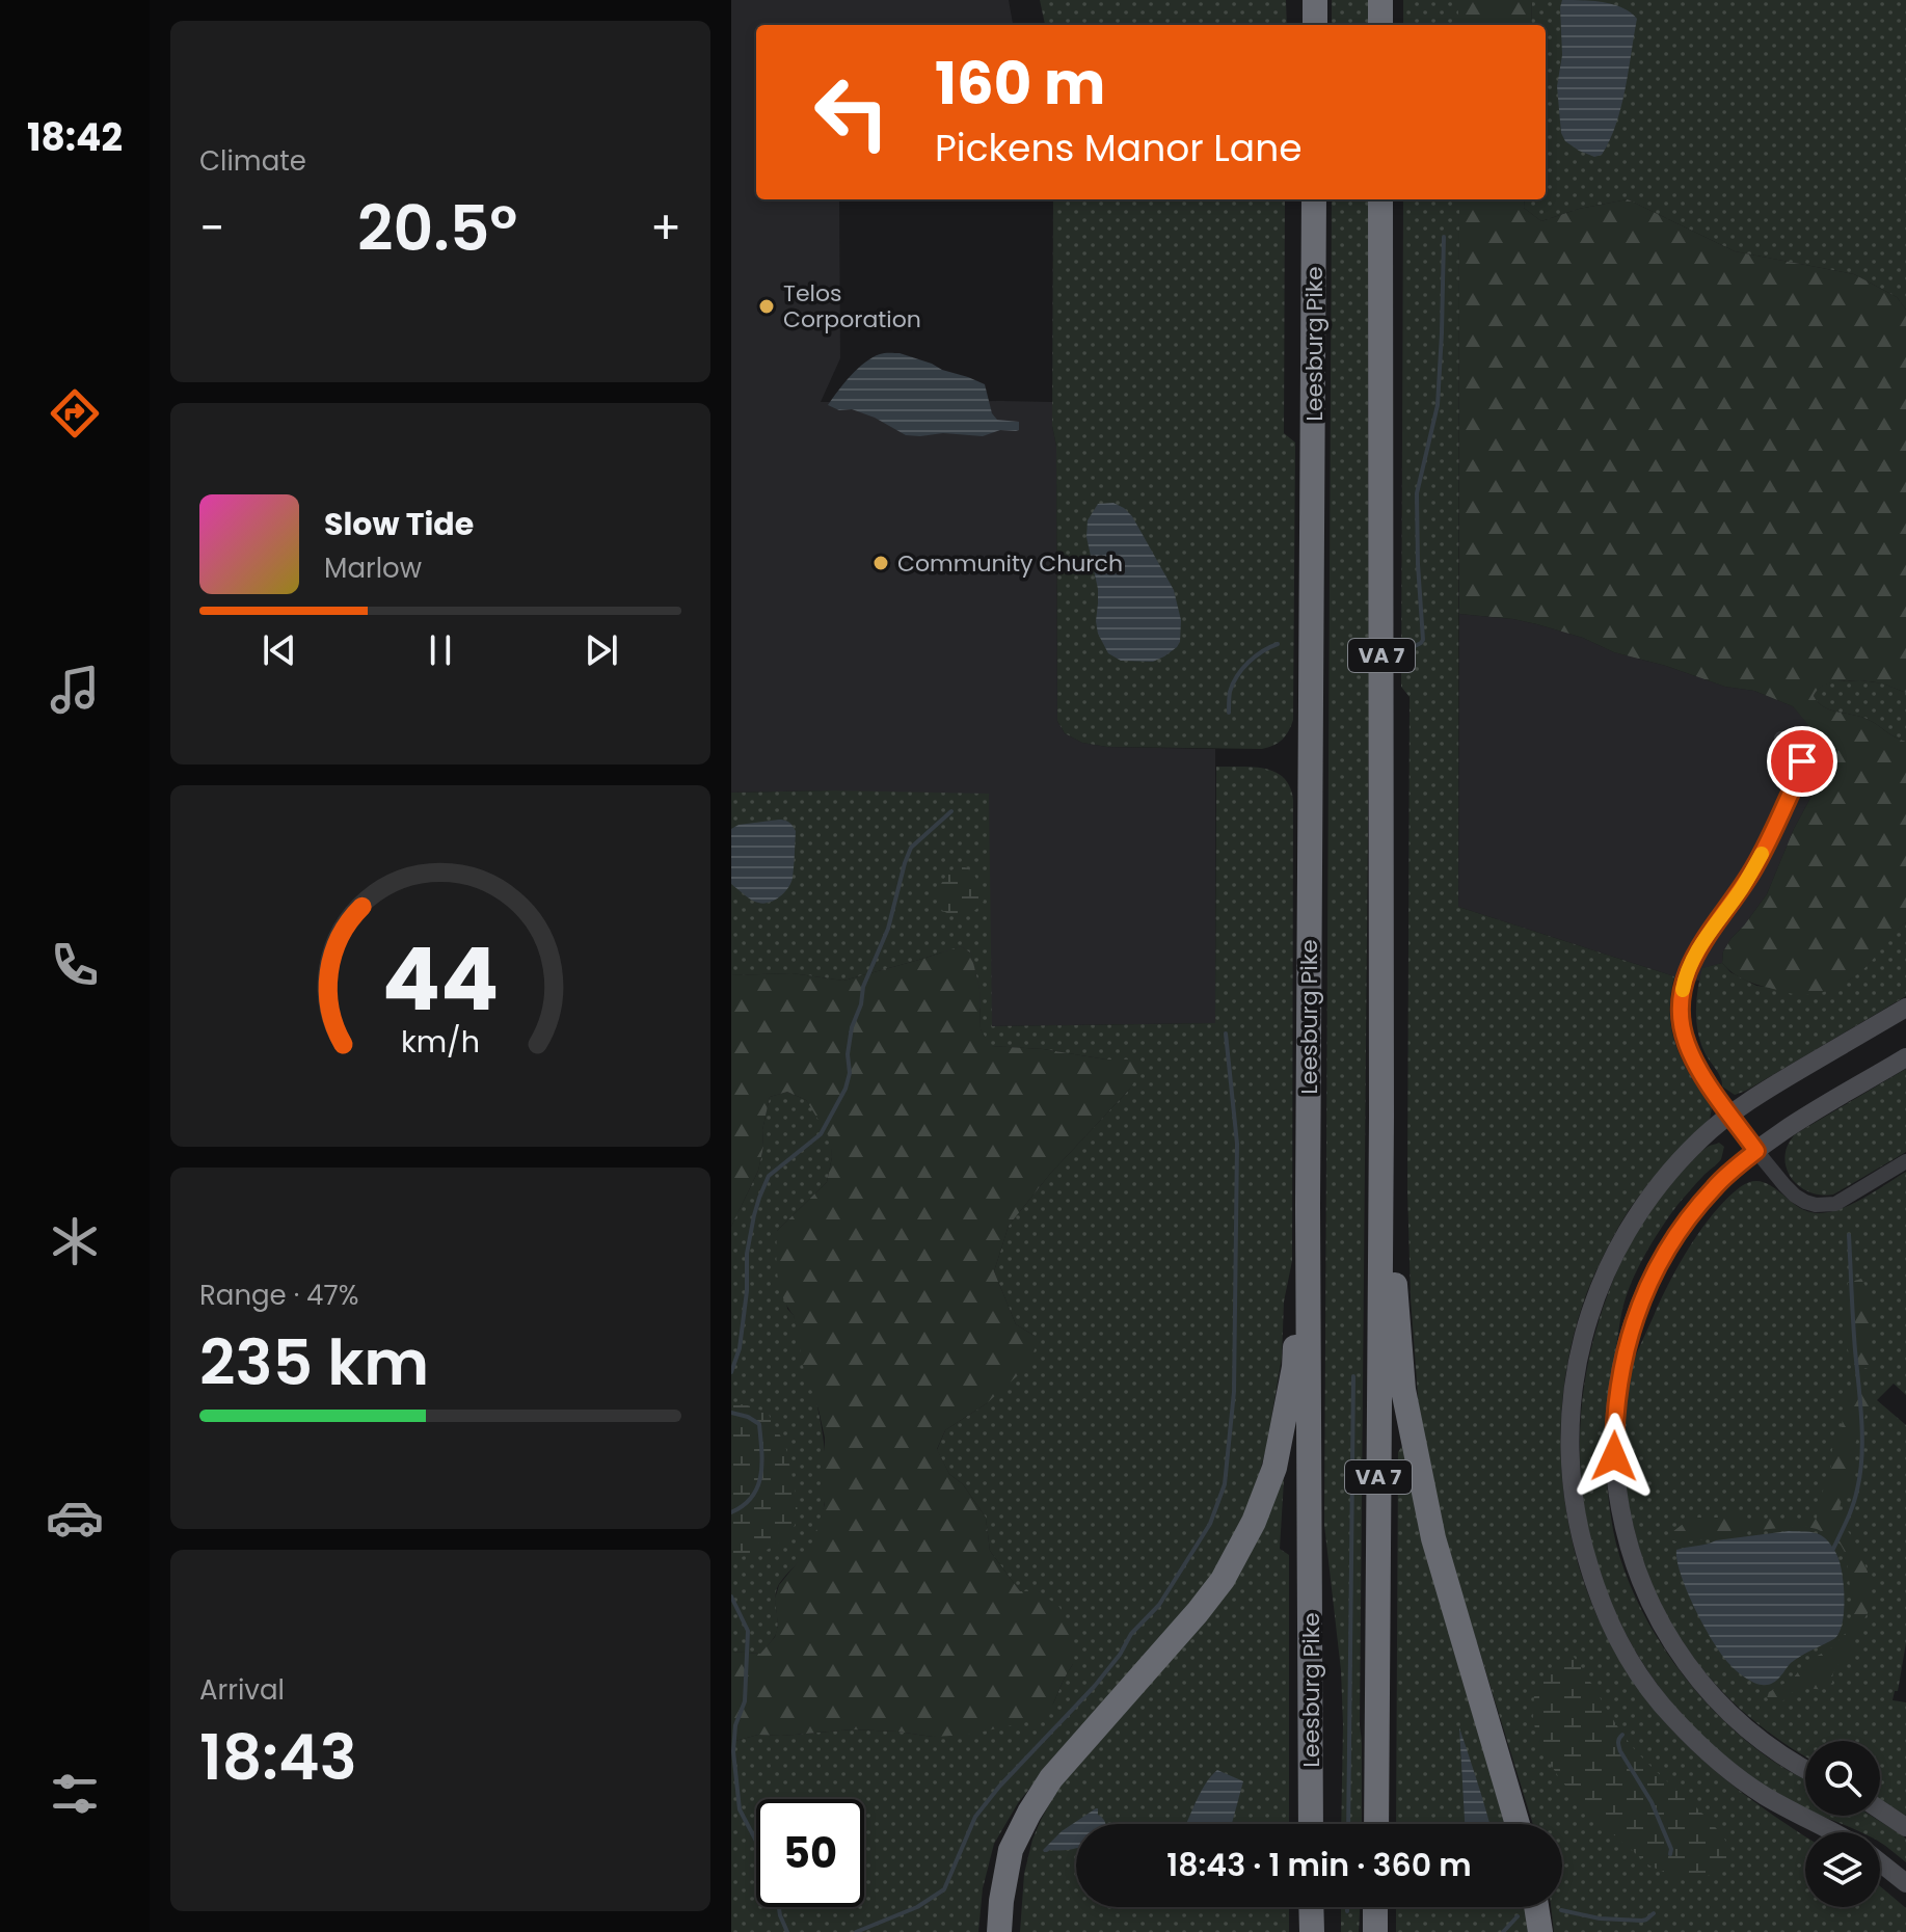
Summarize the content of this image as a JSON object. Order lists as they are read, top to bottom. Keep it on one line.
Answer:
{"streets":{"highway":["Leesburg Pike","VA 7"]},"places":["Telos Corporation","Community Church"],"page":{"tabs":"18:42","tile":["Climate",["Range · 47%","235 km"],["Arrival","18:43"]],"turn":["160 m","Pickens Manor Lane"],"heat":["−","20.5°","+"],"song":["Slow Tide","Marlow"],"limit":"50","trip":"18:43 · 1 min · 360 m","gauge":["44","km/h"]}}
